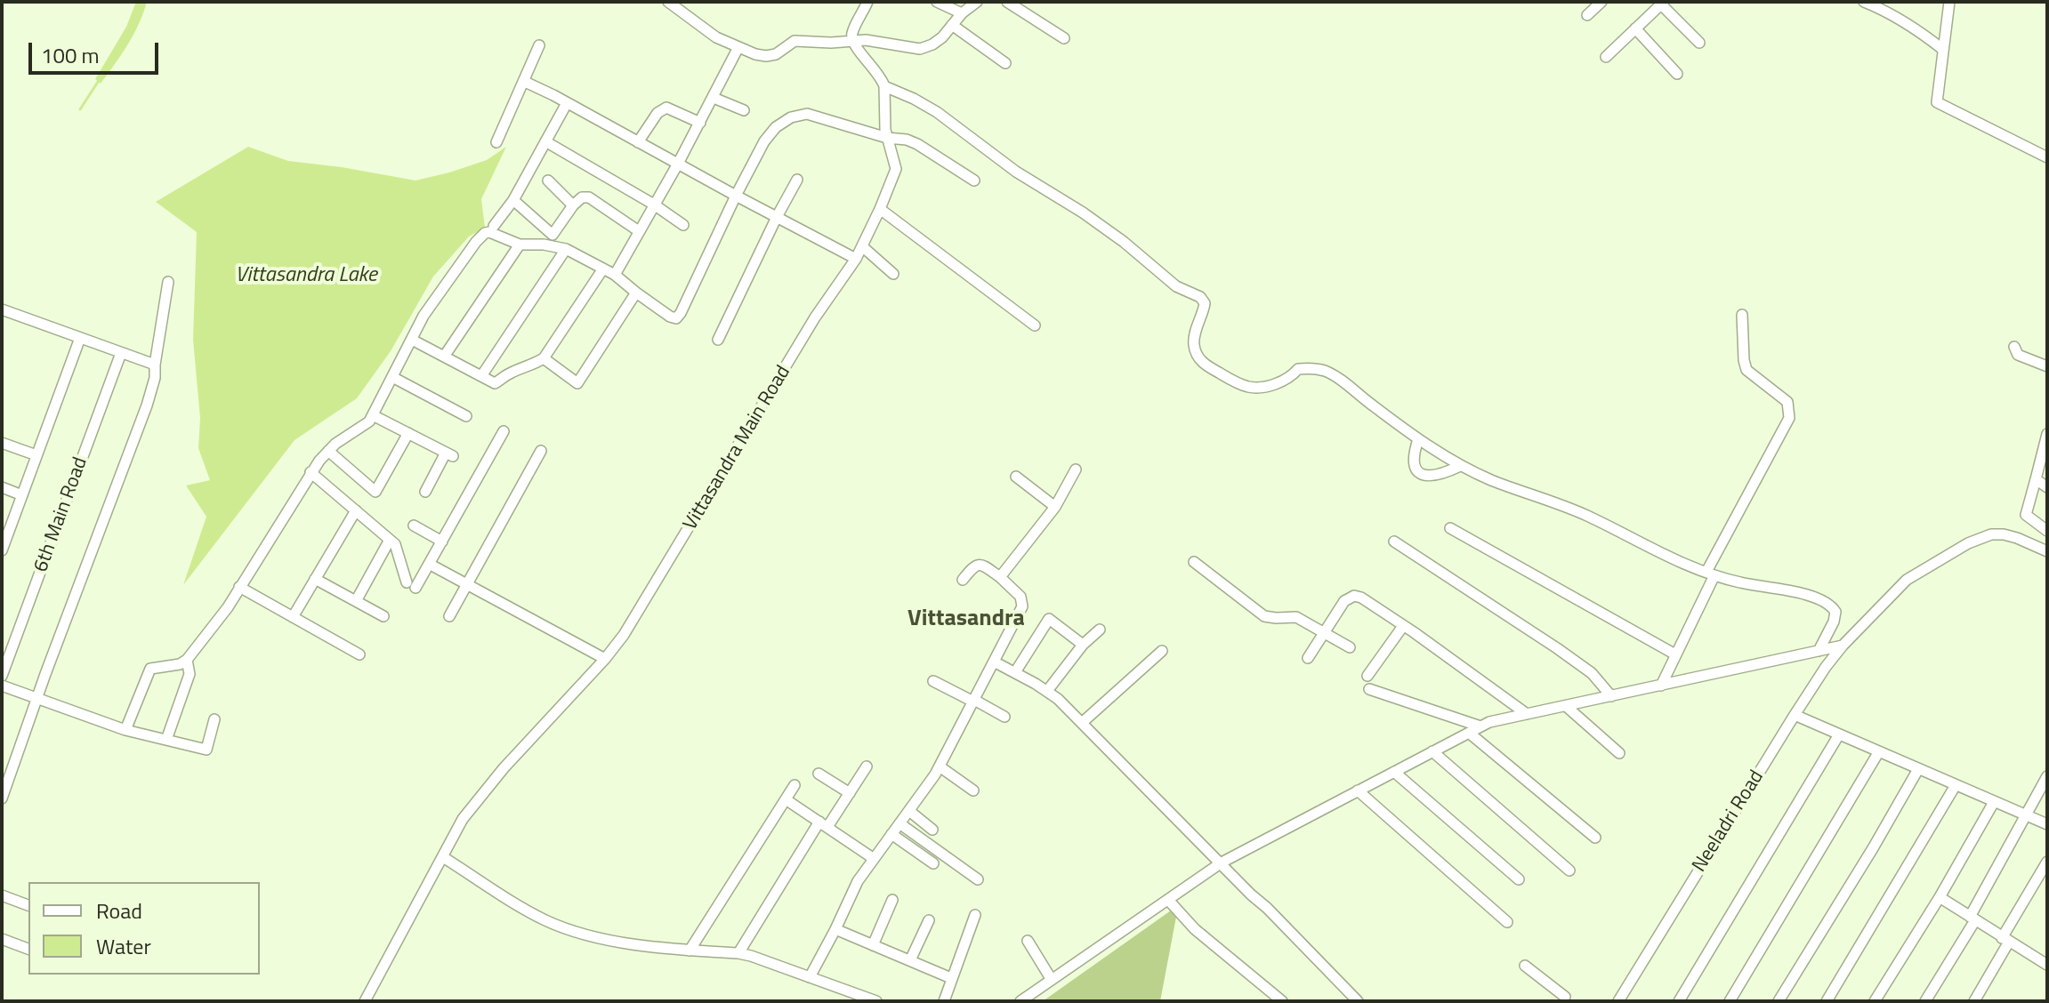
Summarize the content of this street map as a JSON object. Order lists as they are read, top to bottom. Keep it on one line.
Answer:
{"streets":{"street":["Vittasandra Main Road","6th Main Road","Neeladri Road"]},"districts":["Vittasandra"],"water":["Vittasandra Lake"],"legend":["Road","Water"],"scale_bar":"100 m"}
